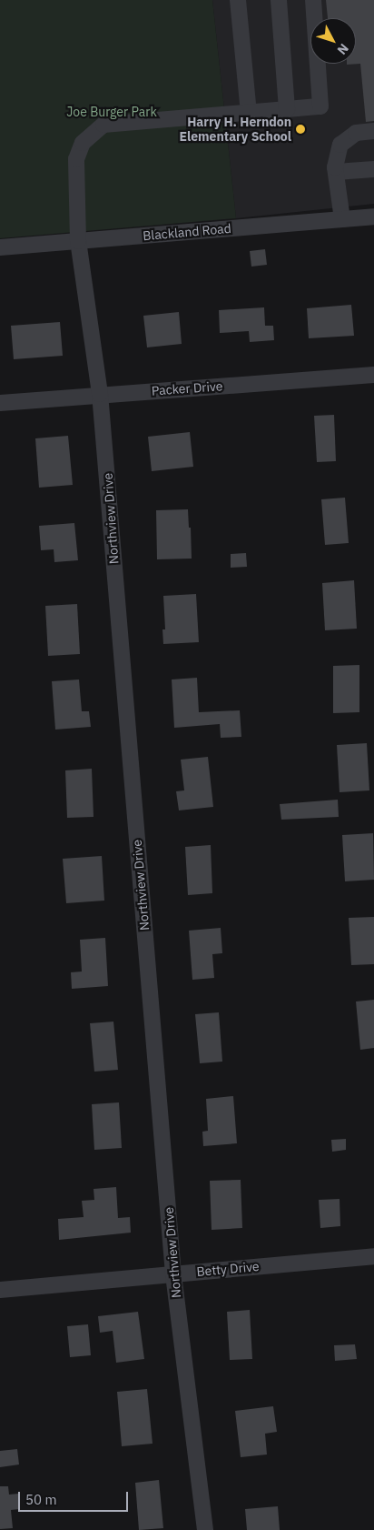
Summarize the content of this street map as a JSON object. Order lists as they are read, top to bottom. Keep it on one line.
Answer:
{"streets":{"street":["Blackland Road","Packer Drive","Northview Drive","Betty Drive"]},"crossings":[["Blackland Road","Northview Drive"],["Packer Drive","Northview Drive"],["Northview Drive","Betty Drive"]],"parks":["Joe Burger Park"],"places":["Harry H. Herndon Elementary School"],"scale_bar":"50 m","north":"bottom right"}
